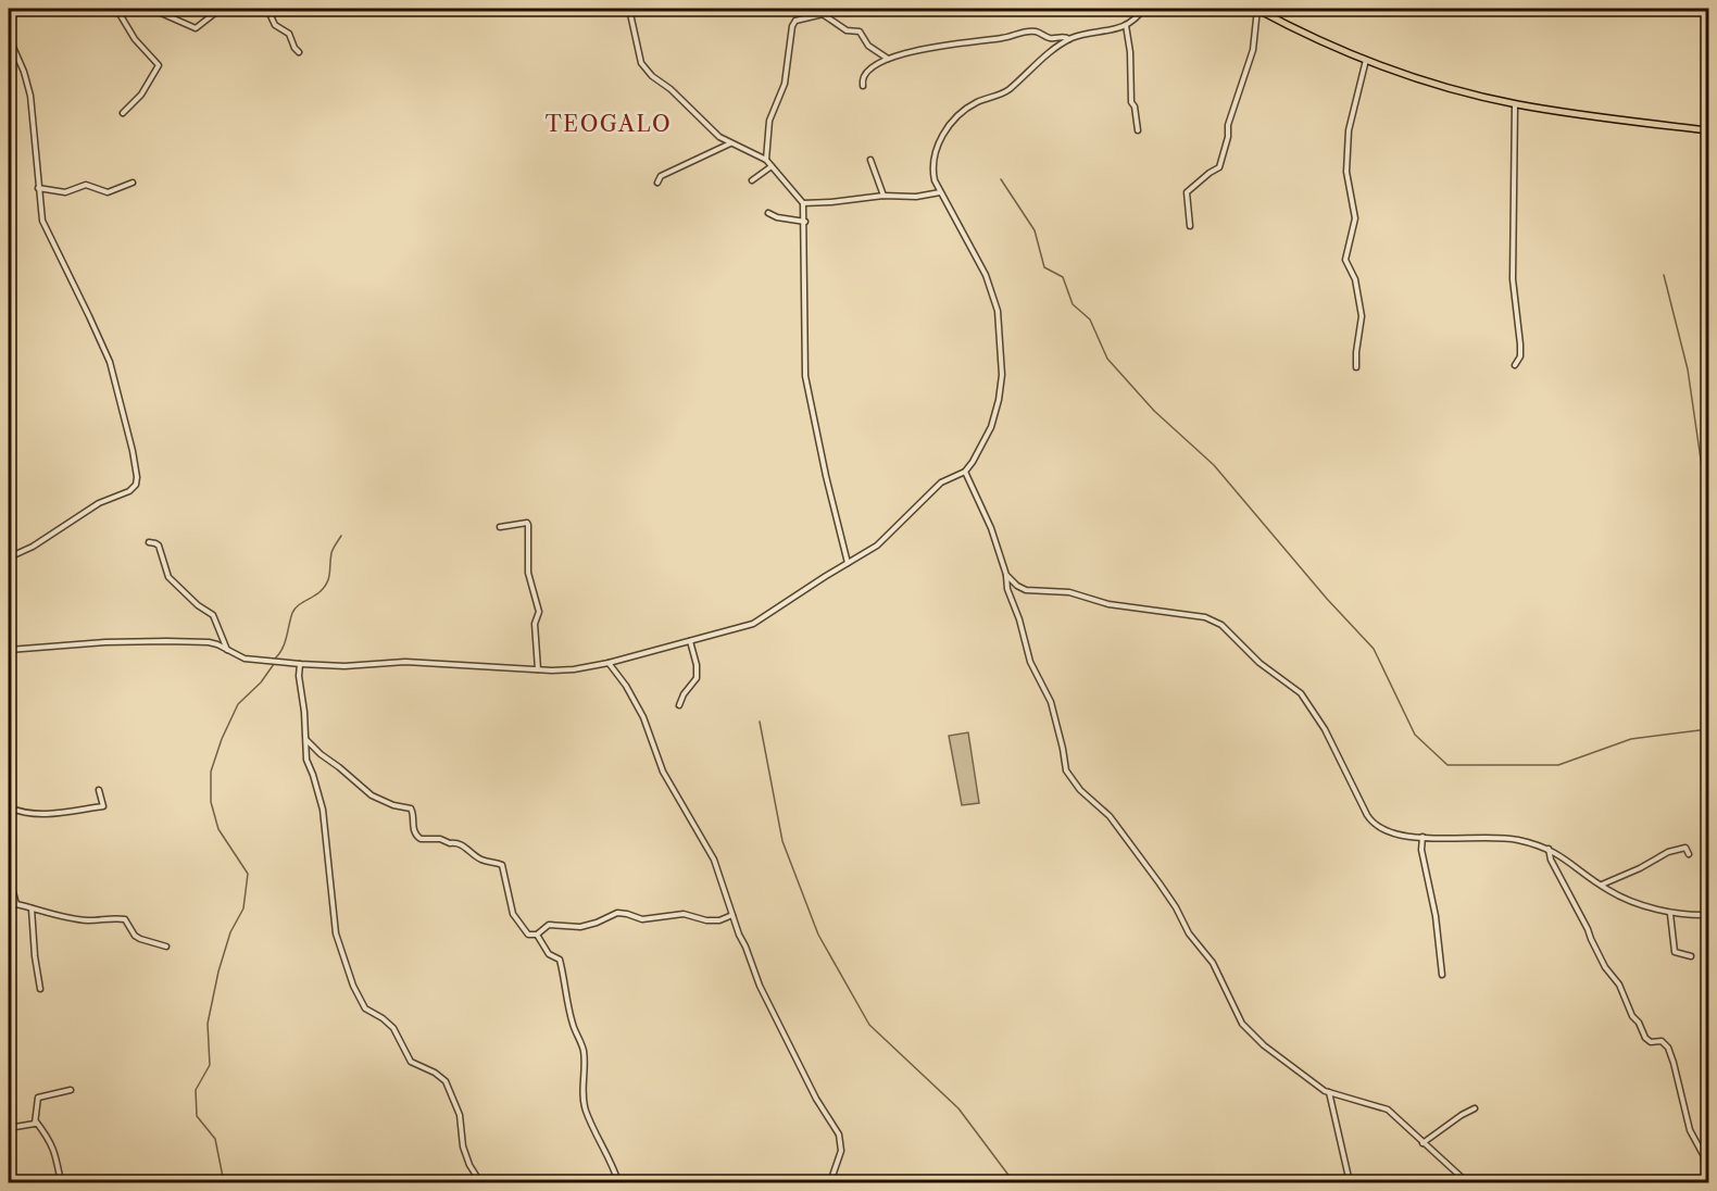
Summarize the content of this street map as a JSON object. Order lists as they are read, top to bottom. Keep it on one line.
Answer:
{"districts":["TEOGALO"]}
